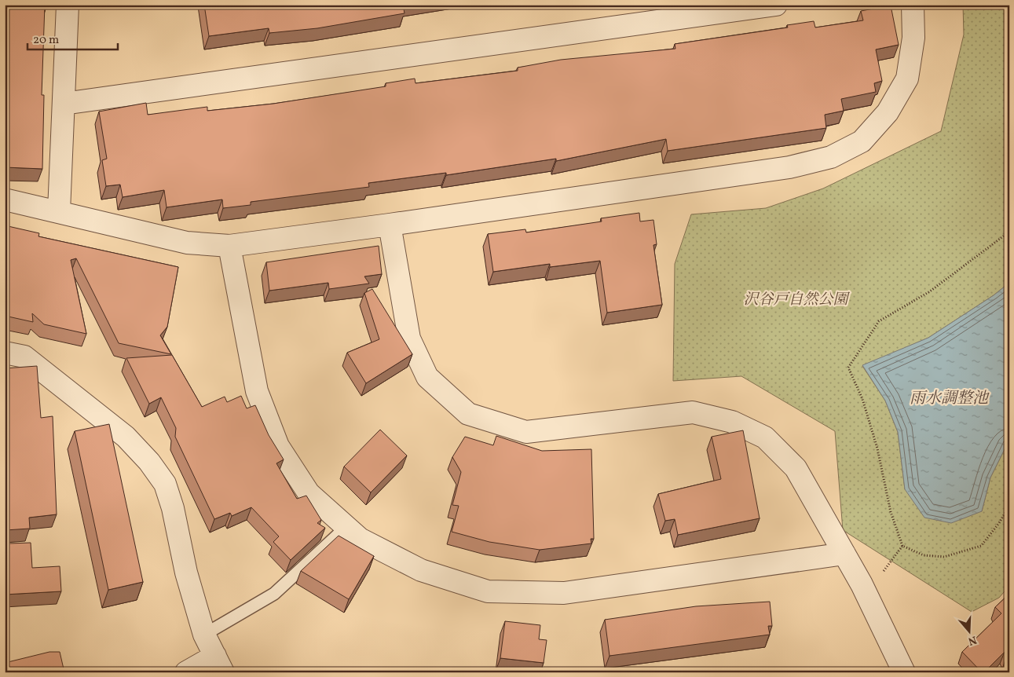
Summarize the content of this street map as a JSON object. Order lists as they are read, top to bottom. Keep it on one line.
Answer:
{"water":["雨水調整池"],"parks":["沢谷戸自然公園"],"scale_bar":"20 m","north":"bottom"}
